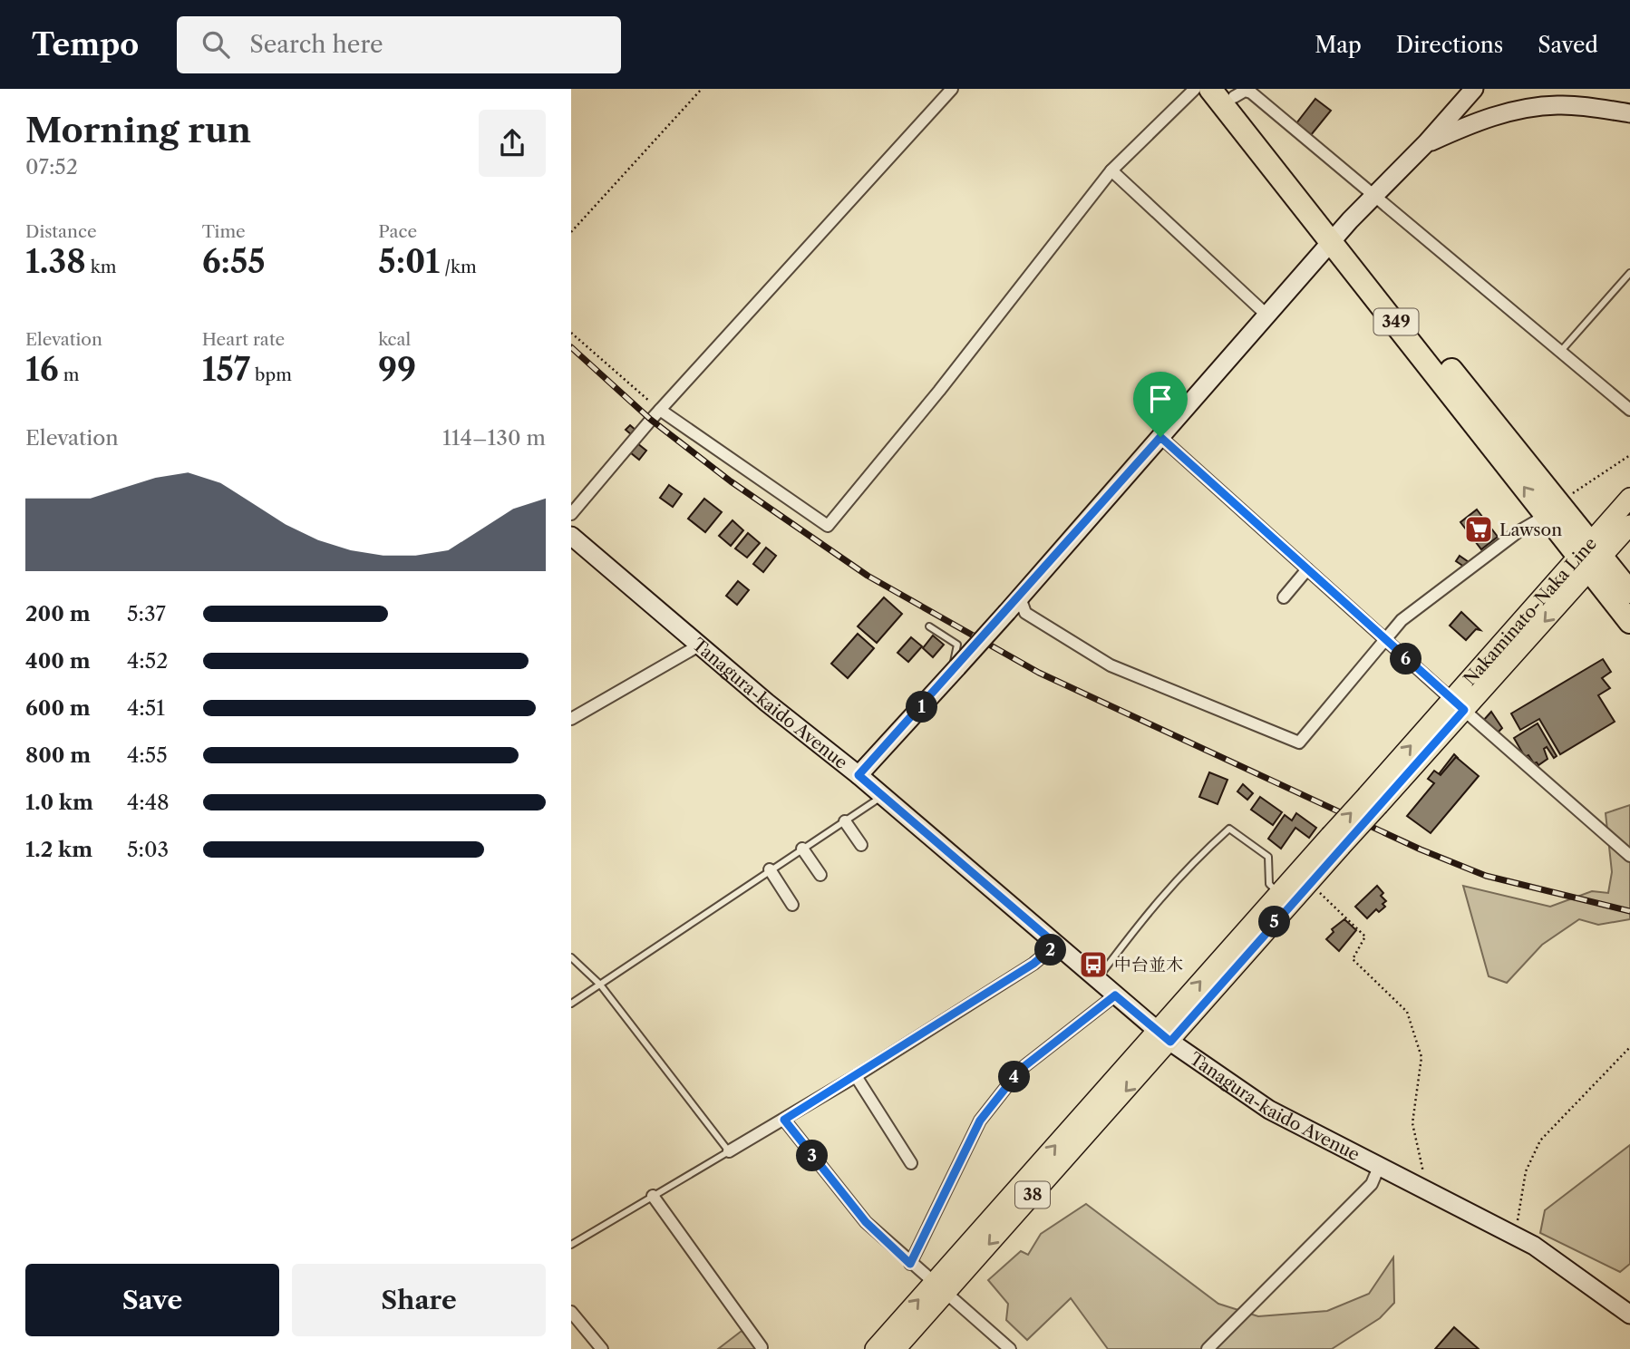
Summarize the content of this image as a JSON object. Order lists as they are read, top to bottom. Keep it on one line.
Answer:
{"streets":{"highway":["349"],"main road":["Nakaminato-Naka Line","38"],"street":["Tanagura-kaido Avenue"]},"crossings":[["349","Nakaminato-Naka Line"],["Nakaminato-Naka Line","Tanagura-kaido Avenue"]],"places":{"supermarket":["Lawson"],"bus stop":["中台並木"]},"page":{"header":"Tempo","search":"Search here","nav":["Map","Directions","Saved"],"heading":["Morning run","07:52"],"stats":[["Distance","1.38 km"],["Time","6:55"],["Pace","5:01 /km"],["Elevation","16 m"],["Heart rate","157 bpm"],["kcal","99"]],"chart":["Elevation","114–130 m"],"list":[{"name":"200 m","note":"5:37"},{"name":"400 m","note":"4:52"},{"name":"600 m","note":"4:51"},{"name":"800 m","note":"4:55"},{"name":"1.0 km","note":"4:48"},{"name":"1.2 km","note":"5:03"}],"pins":["6","1","5","2","4","3"],"buttons":["Save","Share"]}}
